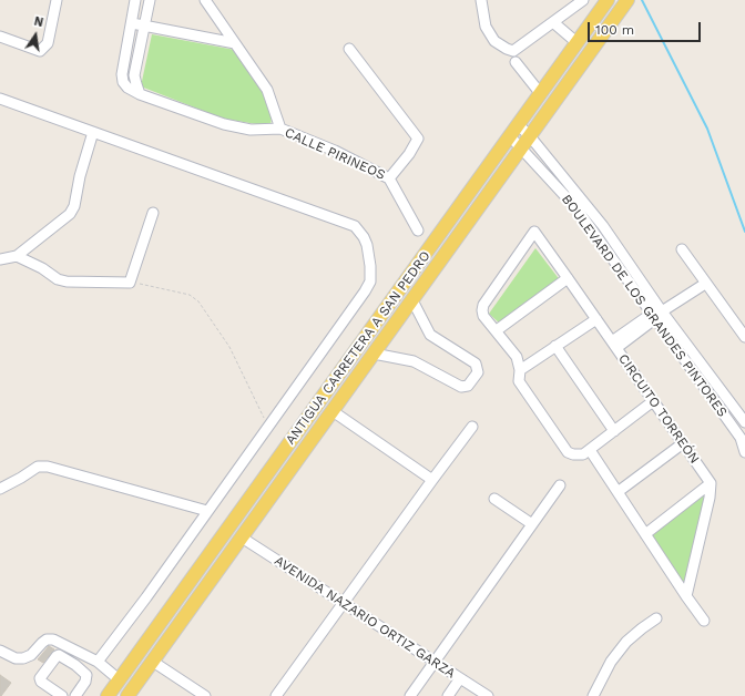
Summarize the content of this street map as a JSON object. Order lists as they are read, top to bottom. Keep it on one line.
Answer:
{"streets":{"main road":["ANTIGUA CARRETERA A SAN PEDRO"],"street":["CALLE PIRINEOS","BOULEVARD DE LOS GRANDES PINTORES","CIRCUITO TORREÓN","AVENIDA NAZARIO ORTIZ GARZA"]},"crossings":[["BOULEVARD DE LOS GRANDES PINTORES","ANTIGUA CARRETERA A SAN PEDRO"],["ANTIGUA CARRETERA A SAN PEDRO","AVENIDA NAZARIO ORTIZ GARZA"]],"scale_bar":"100 m","north":"top"}
